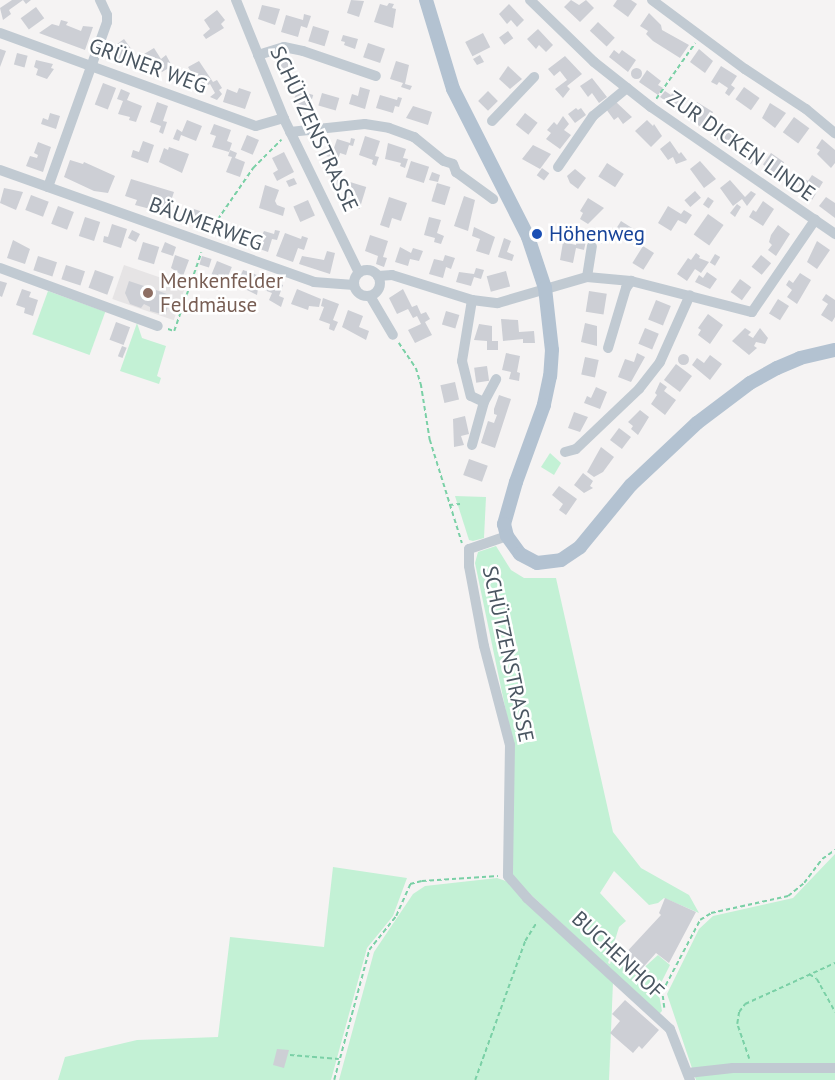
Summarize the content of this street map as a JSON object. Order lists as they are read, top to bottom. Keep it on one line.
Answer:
{"streets":{"street":["GRÜNER WEG","SCHÜTZENSTRASSE","ZUR DICKEN LINDE","BÄUMERWEG","BUCHENHOF"]},"crossings":[["GRÜNER WEG","SCHÜTZENSTRASSE"],["SCHÜTZENSTRASSE","BÄUMERWEG"],["SCHÜTZENSTRASSE","BUCHENHOF"]],"places":["Höhenweg","Menkenfelder Feldmäuse"]}
